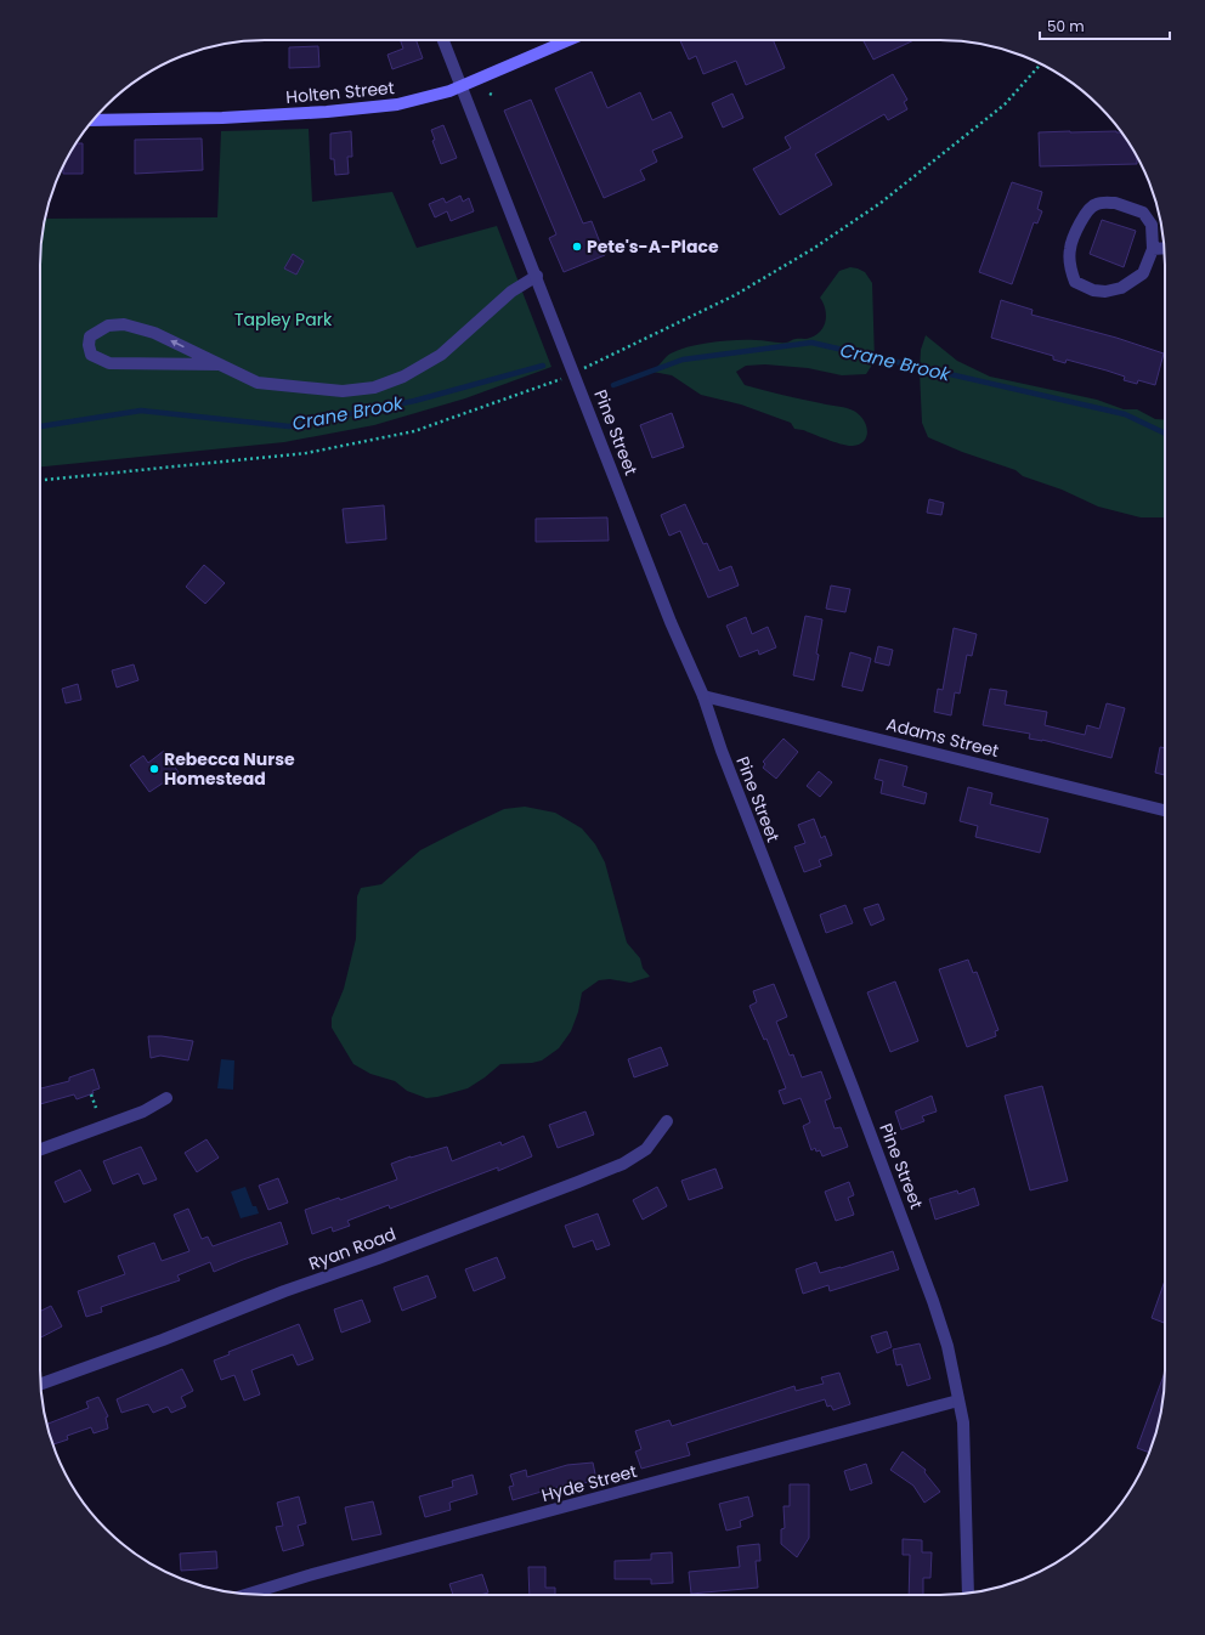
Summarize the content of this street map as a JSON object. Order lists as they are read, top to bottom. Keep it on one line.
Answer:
{"streets":{"main road":["Holten Street"],"street":["Pine Street","Adams Street","Ryan Road","Hyde Street"]},"crossings":[["Holten Street","Pine Street"],["Pine Street","Adams Street"],["Pine Street","Hyde Street"]],"water":["Crane Brook"],"parks":["Tapley Park"],"places":["Pete's-A-Place","Rebecca Nurse Homestead"],"scale_bar":"50 m"}
